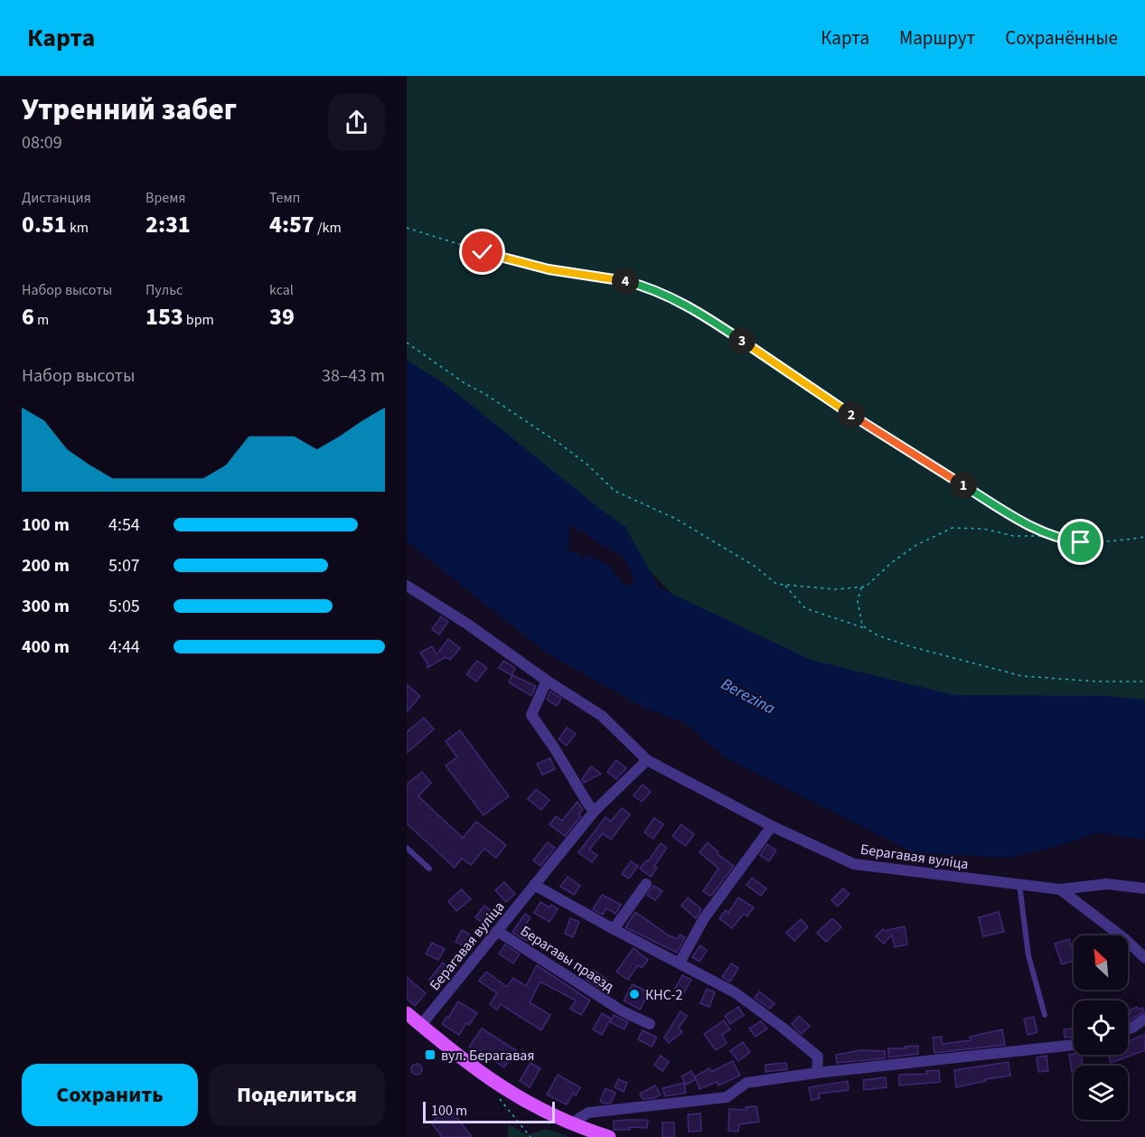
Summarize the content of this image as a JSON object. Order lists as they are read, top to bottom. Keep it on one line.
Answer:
{"streets":{"street":["Берагавая вуліца","Берагавы праезд"]},"crossings":[["Берагавая вуліца","Берагавы праезд"]],"water":["Berezina"],"places":{"other":["КНС-2"],"transit":["вул. Берагавая"]},"scale_bar":"100 m","north":"top left","page":{"header":"Карта","nav":["Карта","Маршрут","Сохранённые"],"heading":["Утренний забег","08:09"],"stats":[["Дистанция","0.51 km"],["Время","2:31"],["Темп","4:57 /km"],["Набор высоты","6 m"],["Пульс","153 bpm"],["kcal","39"]],"pins":["4","3","2","1"],"chart":["Набор высоты","38–43 m"],"list":[{"name":"100 m","note":"4:54"},{"name":"200 m","note":"5:07"},{"name":"300 m","note":"5:05"},{"name":"400 m","note":"4:44"}],"buttons":["Сохранить","Поделиться"],"scale":"100 m"}}
